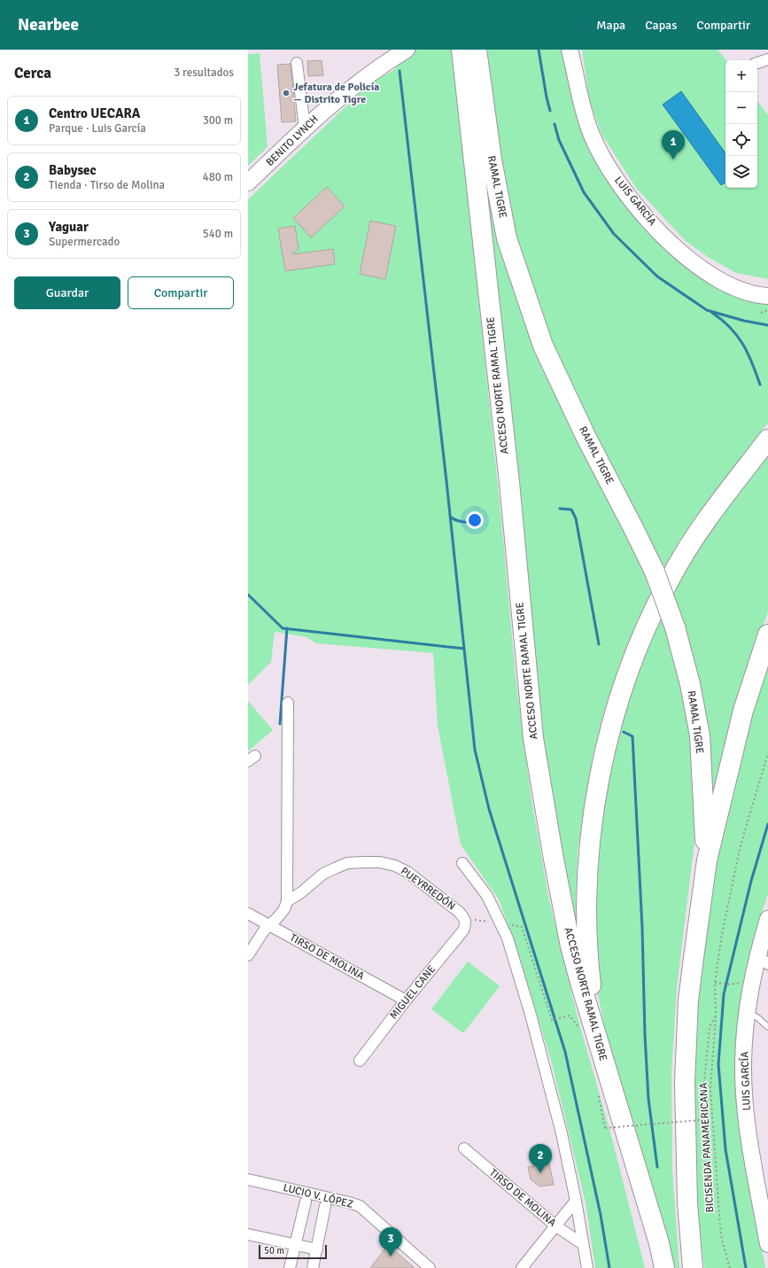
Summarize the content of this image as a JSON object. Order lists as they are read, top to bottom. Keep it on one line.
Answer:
{"streets":{"highway":["RAMAL TIGRE","ACCESO NORTE RAMAL TIGRE"],"street":["BENITO LYNCH","LUIS GARCÍA","PUEYRREDÓN","TIRSO DE MOLINA","MIGUEL CANE","LUCIO V. LÓPEZ"],"path":["BICISENDA PANAMERICANA"]},"crossings":[["RAMAL TIGRE","ACCESO NORTE RAMAL TIGRE"],["PUEYRREDÓN","TIRSO DE MOLINA"],["PUEYRREDÓN","MIGUEL CANE"],["TIRSO DE MOLINA","MIGUEL CANE"]],"places":["Jefatura de Policía — Distrito Tigre"],"scale_bar":"50 m","page":{"header":"Nearbee","nav":["Mapa","Capas","Compartir"],"heading":["Cerca","3 resultados"],"map_buttons":["+","−"],"list":[{"mark":"1","name":"Centro UECARA","note":"Parque · Luis García","value":"300 m"},{"mark":"2","name":"Babysec","note":"Tienda · Tirso de Molina","value":"480 m"},{"mark":"3","name":"Yaguar","note":"Supermercado","value":"540 m"}],"pins":["1","2","3"],"buttons":["Guardar","Compartir"],"scale":"50 m"}}
